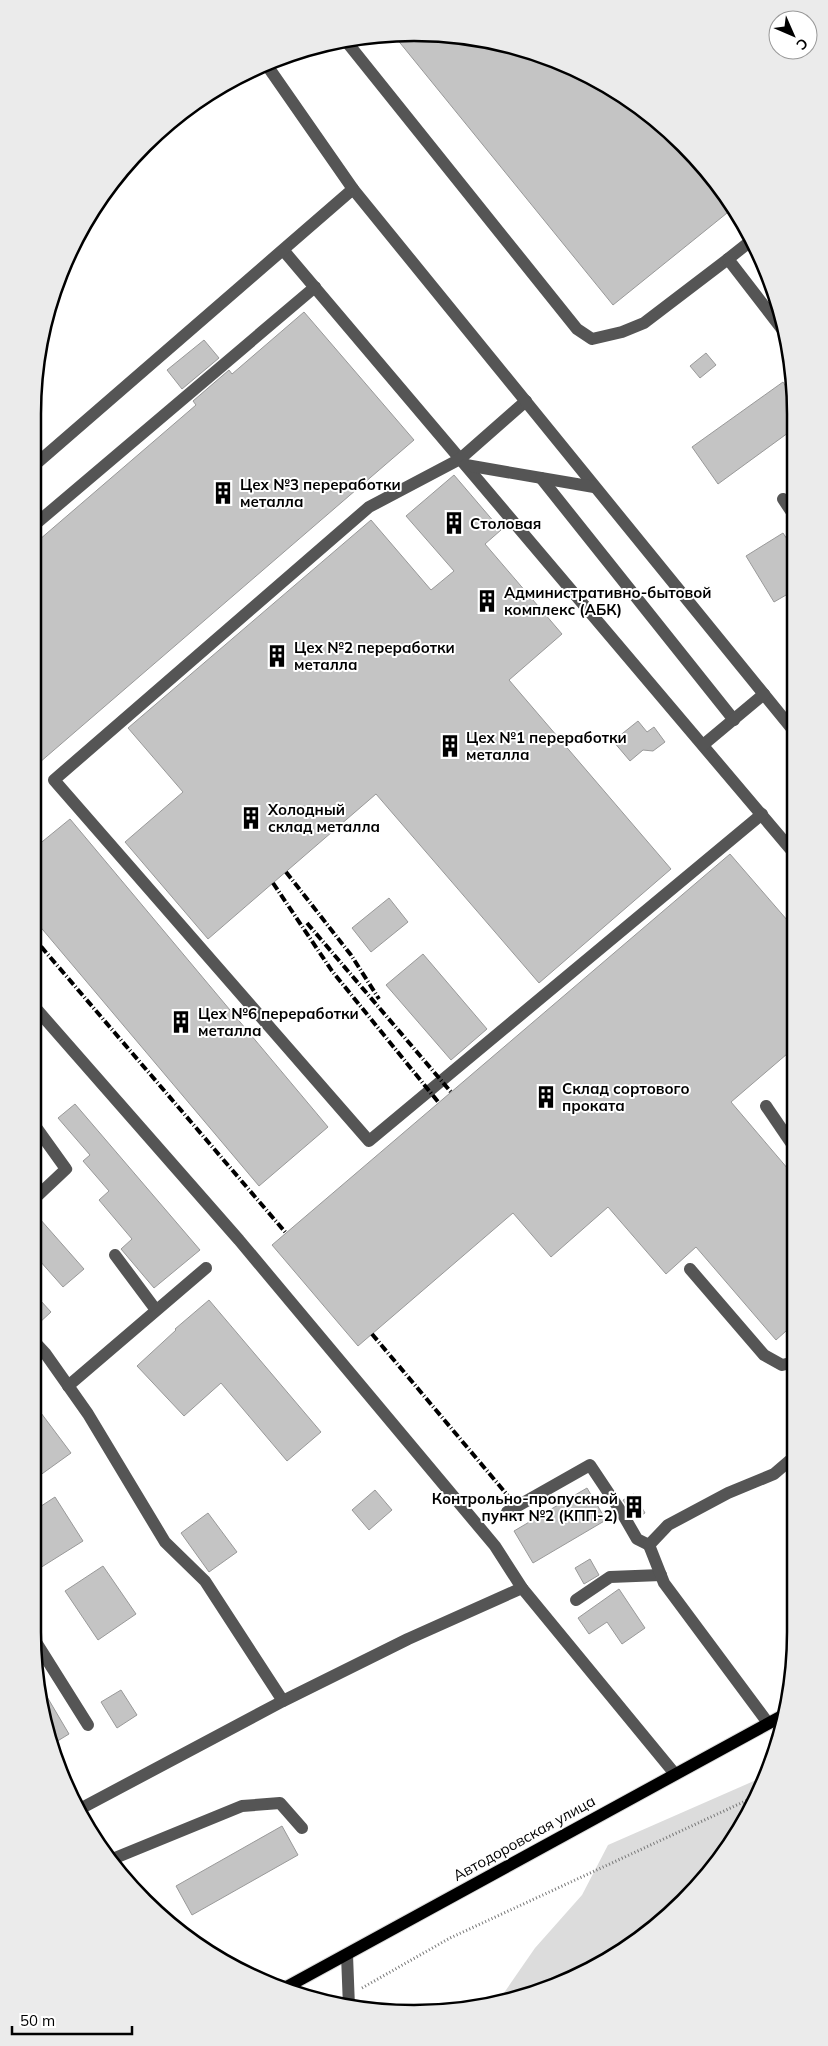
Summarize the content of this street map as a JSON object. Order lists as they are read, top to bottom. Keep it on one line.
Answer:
{"streets":{"main road":["Автодоровская улица"]},"places":{"building":["Цех №3 переработки металла","Столовая","Административно-бытовой комплекс (АБК)","Цех №2 переработки металла","Цех №1 переработки металла","Холодный склад металла","Цех №6 переработки металла","Склад сортового проката","Контрольно-пропускной пункт №2 (КПП-2)"]},"scale_bar":"50 m","north":"bottom right"}
